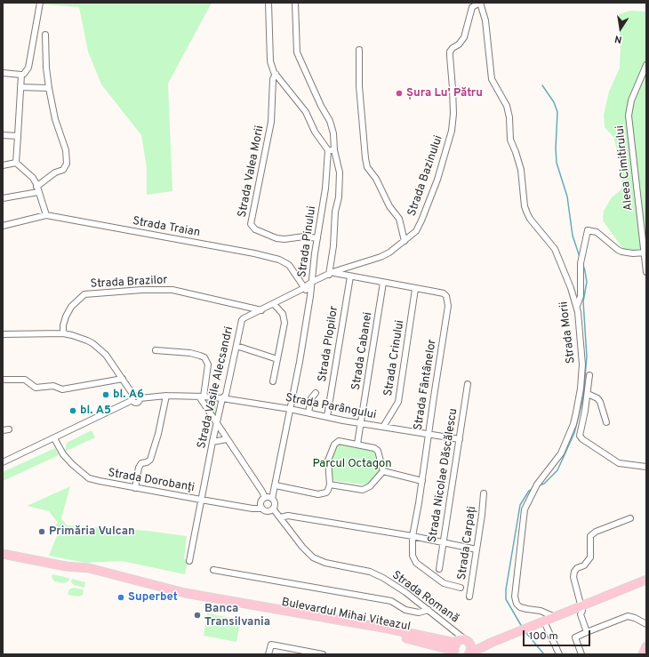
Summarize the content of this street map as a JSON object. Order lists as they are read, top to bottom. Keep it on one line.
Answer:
{"streets":{"main road":["Bulevardul Mihai Viteazul"],"street":["Aleea Cimitirului","Strada Valea Morii","Strada Bazinului","Strada Traian","Strada Pinului","Strada Brazilor","Strada Morii","Strada Plopilor","Strada Cabanei","Strada Crinului","Strada Fântânelor","Strada Vasile Alecsandri","Strada Parângului","Strada Nicolae Dăscălescu","Strada Dorobanți","Strada Carpați","Strada Romană"]},"crossings":[["Strada Valea Morii","Strada Pinului"],["Strada Bazinului","Strada Morii"],["Strada Bazinului","Strada Fântânelor"],["Strada Bazinului","Strada Vasile Alecsandri"],["Strada Traian","Strada Pinului"],["Strada Traian","Strada Vasile Alecsandri"],["Strada Pinului","Strada Vasile Alecsandri"],["Strada Pinului","Strada Parângului"],["Strada Pinului","Strada Dorobanți"],["Strada Pinului","Strada Romană"],["Strada Brazilor","Strada Vasile Alecsandri"],["Strada Morii","Bulevardul Mihai Viteazul"],["Strada Plopilor","Strada Fântânelor"],["Strada Plopilor","Strada Parângului"],["Strada Cabanei","Strada Fântânelor"],["Strada Cabanei","Strada Parângului"],["Strada Crinului","Strada Fântânelor"],["Strada Crinului","Strada Parângului"],["Strada Fântânelor","Strada Vasile Alecsandri"],["Strada Fântânelor","Strada Parângului"],["Strada Vasile Alecsandri","Strada Parângului"],["Strada Vasile Alecsandri","Strada Dorobanți"],["Strada Parângului","Strada Nicolae Dăscălescu"],["Strada Dorobanți","Strada Romană"],["Strada Romană","Bulevardul Mihai Viteazul"]],"parks":["Parcul Octagon"],"places":["Șura Lu' Pătru","bl. A6","bl. A5","Primăria Vulcan","Superbet","Banca Transilvania"],"scale_bar":"100 m","north":"bottom"}
